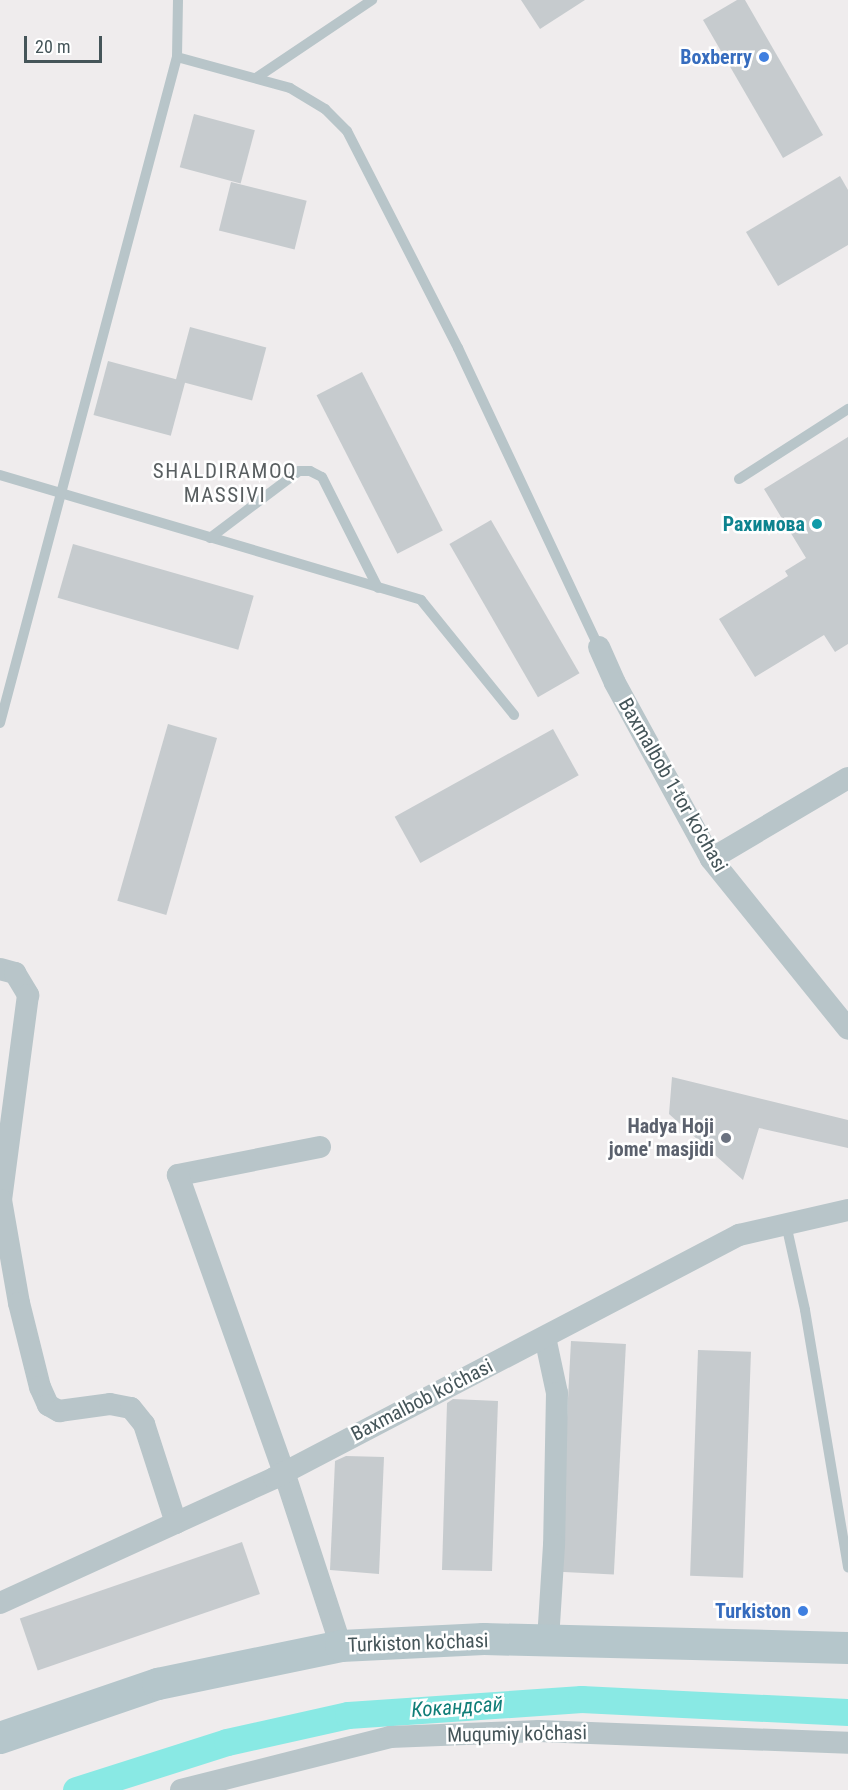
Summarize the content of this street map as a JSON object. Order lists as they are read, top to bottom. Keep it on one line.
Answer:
{"streets":{"main road":["Turkiston ko'chasi"],"street":["Baxmalbob 1-tor ko'chasi","Baxmalbob ko'chasi","Muqumiy ko'chasi"]},"districts":["SHALDIRAMOQ MASSIVI"],"water":["Кокандсай"],"places":["Boxberry","Рахимова","Hadya Hoji jome' masjidi","Turkiston"],"scale_bar":"20 m"}
